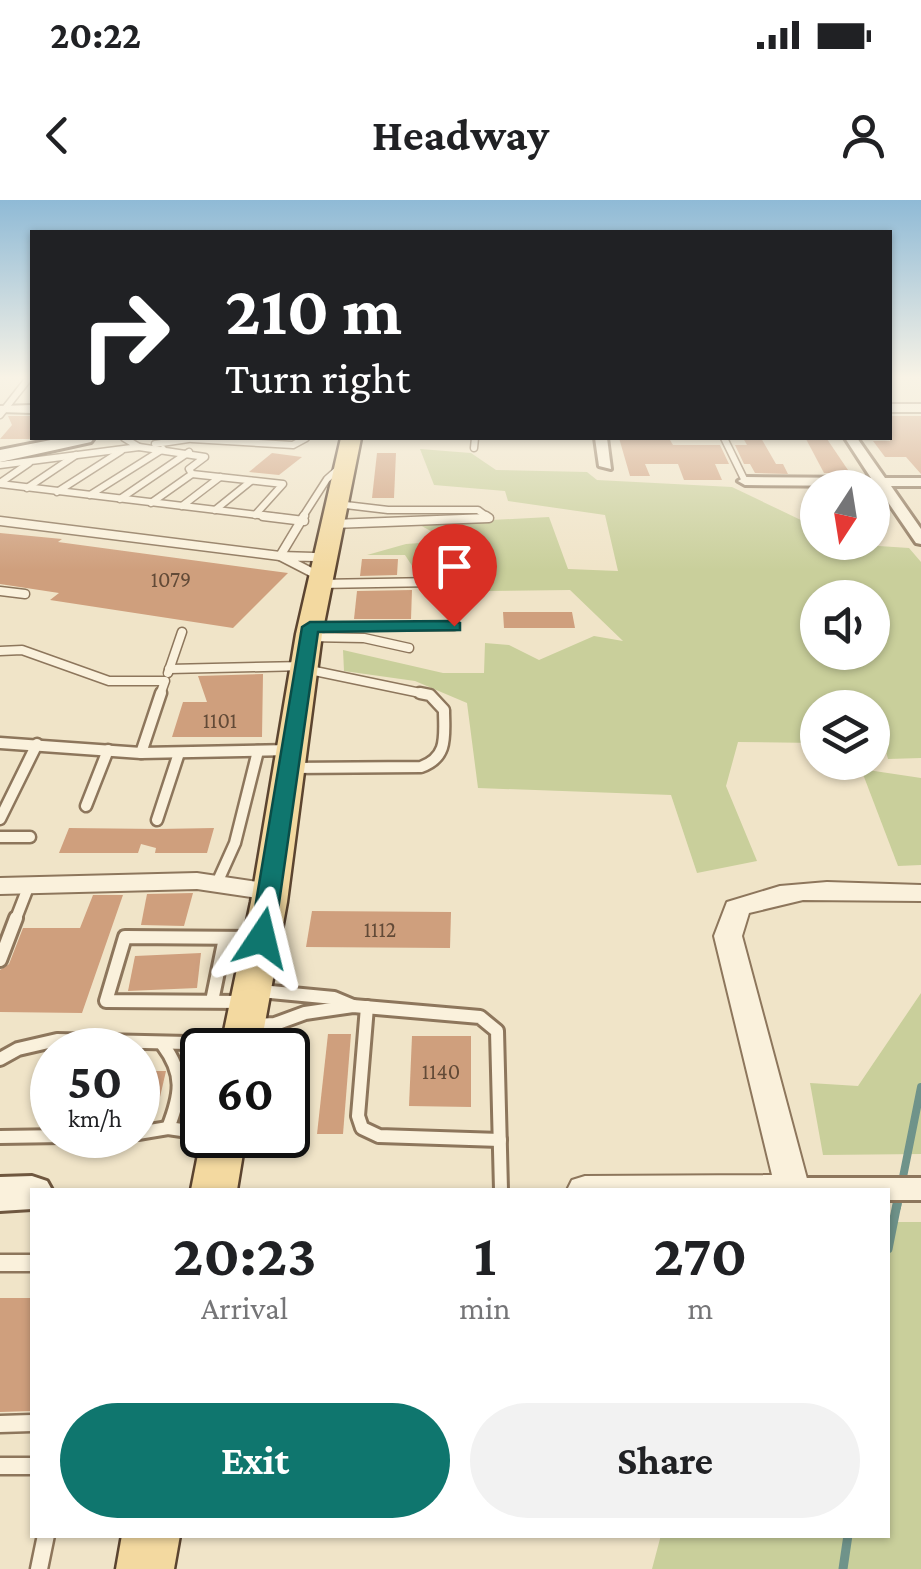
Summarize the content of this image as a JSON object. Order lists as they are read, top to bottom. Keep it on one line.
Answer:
{"house_numbers":["1079","1101","1112","1140"],"north":"bottom","page":{"status":"20:22","header":"Headway","turn":["210 m","Turn right"],"speed":"50 km/h","limit":"60","eta":["20:23","Arrival","1","min","270","m"],"buttons":["Exit","Share"]}}
